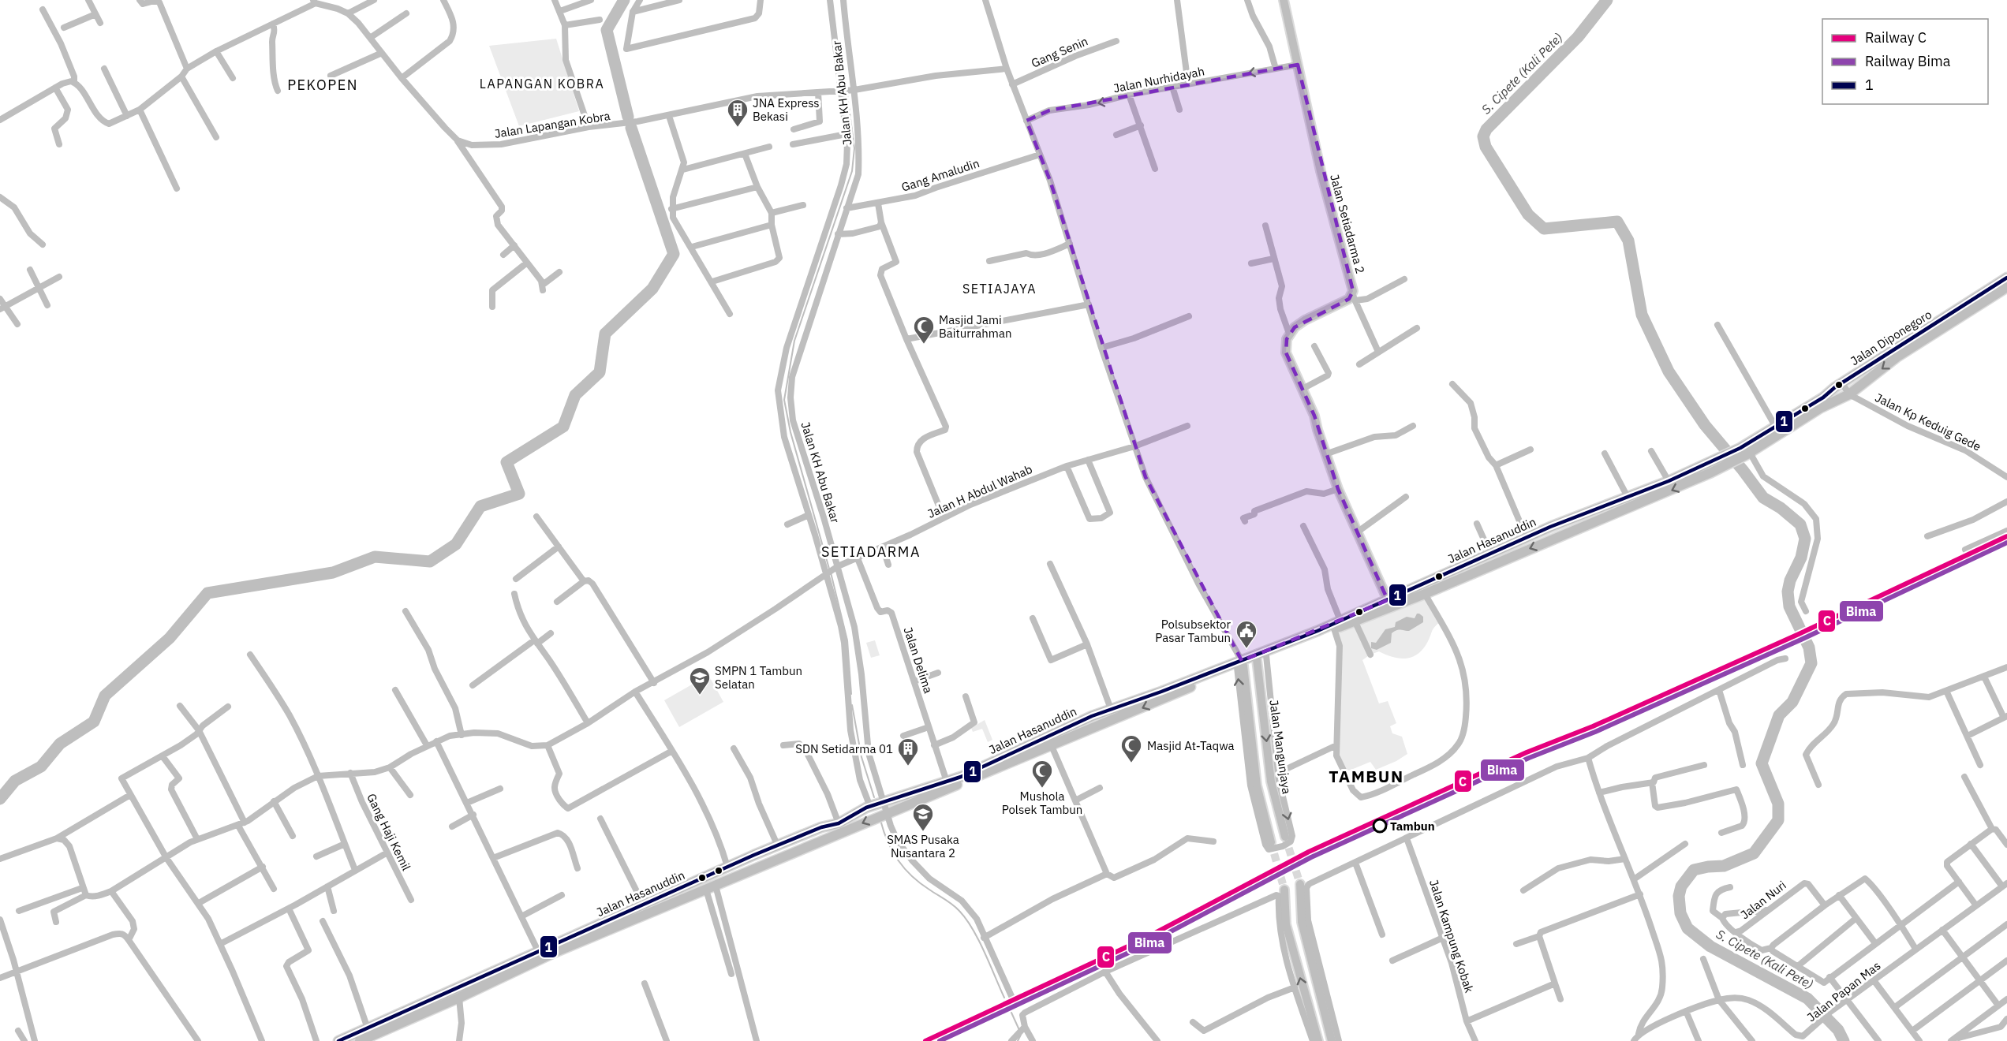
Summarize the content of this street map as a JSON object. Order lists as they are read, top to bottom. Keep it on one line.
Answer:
{"streets":{"highway":["Jalan Diponegoro","Jalan Hasanuddin"],"main road":["Jalan Setiadarma 2","Jalan Mangunjaya"],"street":["Gang Senin","Jalan Nurhidayah","Jalan KH Abu Bakar","Jalan Lapangan Kobra","Gang Amaludin","Jalan Kp Keduig Gede","Jalan H Abdul Wahab","Jalan Delima","Gang Haji Kemil","Jalan Nuri","Jalan Kampung Kobak","Jalan Papan Mas"]},"crossings":[["Jalan Nurhidayah","Jalan Setiadarma 2"],["Jalan KH Abu Bakar","Jalan Lapangan Kobra"],["Jalan KH Abu Bakar","Gang Amaludin"],["Jalan KH Abu Bakar","Jalan H Abdul Wahab"],["Jalan KH Abu Bakar","Jalan Hasanuddin"],["Jalan Diponegoro","Jalan Kp Keduig Gede"],["Jalan Diponegoro","Jalan Hasanuddin"],["Jalan H Abdul Wahab","Jalan Delima"],["Jalan Hasanuddin","Jalan Delima"],["Jalan Hasanuddin","Jalan Mangunjaya"]],"one_way":["Jalan Nurhidayah"],"districts":["LAPANGAN KOBRA","PEKOPEN","SETIAJAYA","SETIADARMA","TAMBUN"],"water":["S. Cipete (Kali Pete)"],"places":{"building":["JNA Express Bekasi","SDN Setidarma 01"],"mosque":["Masjid Jami Baiturrahman","Masjid At-Taqwa","Mushola Polsek Tambun"],"public building":["Polsubsektor Pasar Tambun"],"school or university":["SMPN 1 Tambun Selatan","SMAS Pusaka Nusantara 2"],"other":["Tambun"]},"lines":["transit line 1","rail line C","rail line Bima"],"legend":["Railway C","Railway Bima","1"]}
